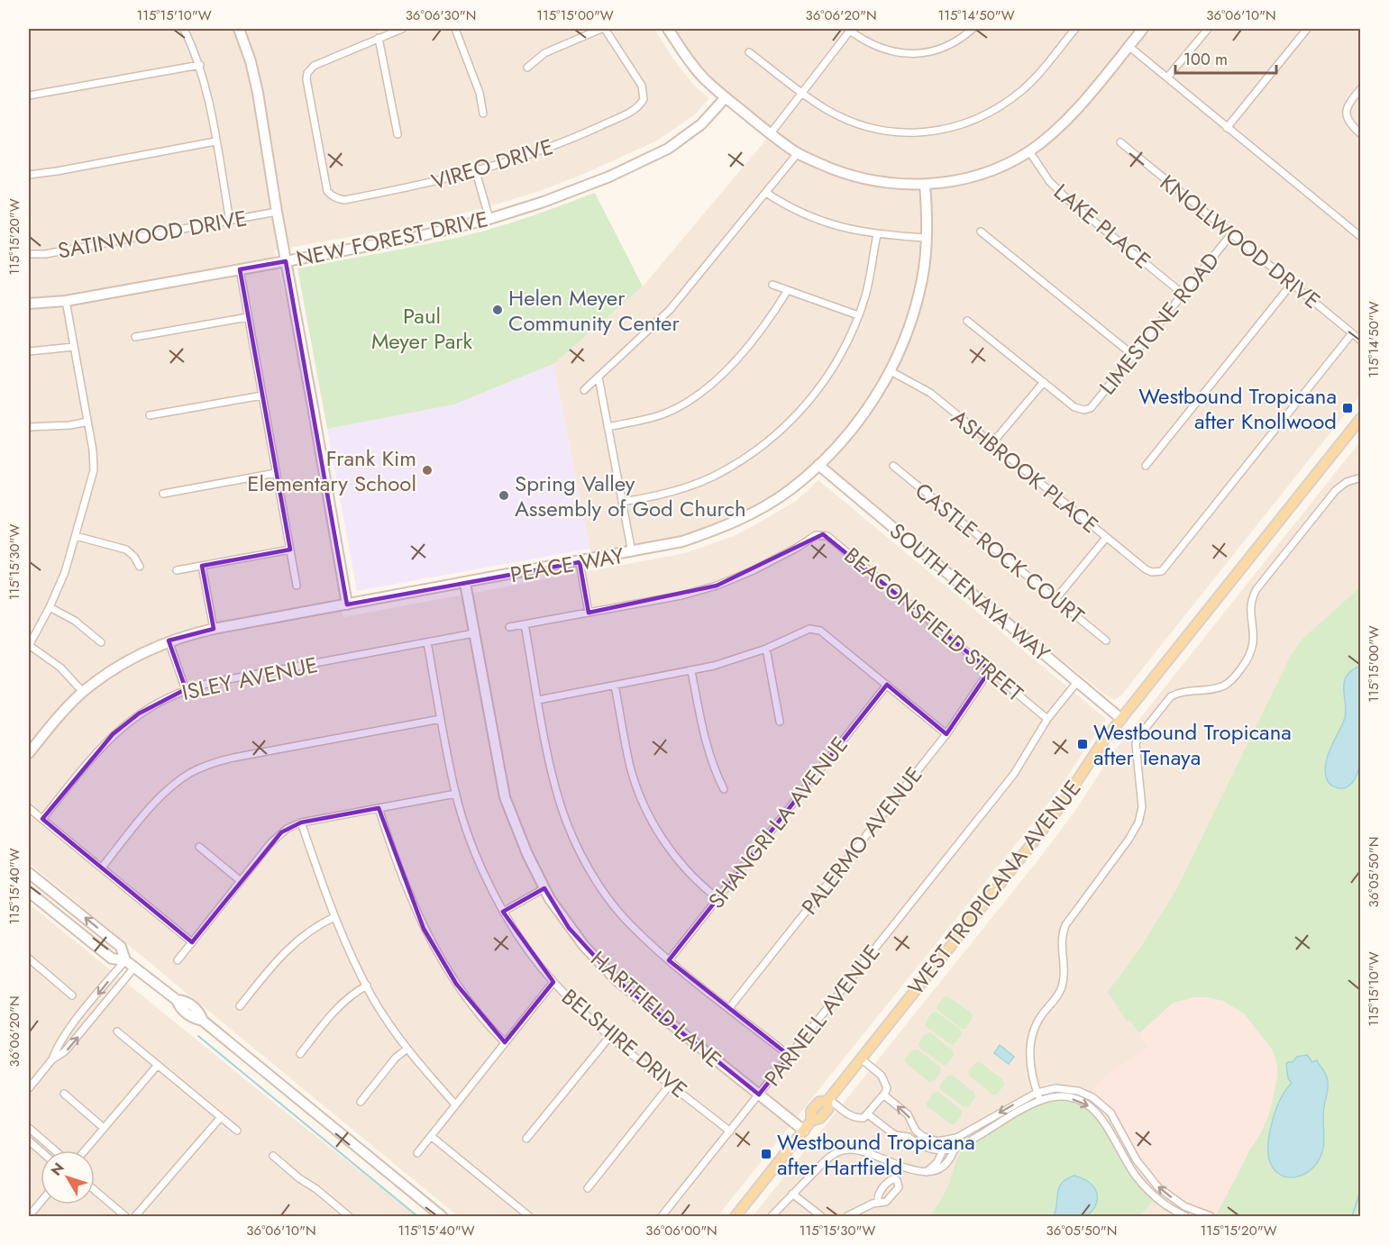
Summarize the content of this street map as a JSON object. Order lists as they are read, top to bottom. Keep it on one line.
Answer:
{"streets":{"main road":["WEST TROPICANA AVENUE"],"street":["VIREO DRIVE","LAKE PLACE","SATINWOOD DRIVE","NEW FOREST DRIVE","KNOLLWOOD DRIVE","LIMESTONE ROAD","ASHBROOK PLACE","CASTLE ROCK COURT","PEACE WAY","SOUTH TENAYA WAY","BEACONSFIELD STREET","ISLEY AVENUE","SHANGRI LA AVENUE","PALERMO AVENUE","HARTFIELD LANE","PARNELL AVENUE","BELSHIRE DRIVE"]},"crossings":[["LAKE PLACE","LIMESTONE ROAD"],["KNOLLWOOD DRIVE","LIMESTONE ROAD"],["KNOLLWOOD DRIVE","ASHBROOK PLACE"],["ASHBROOK PLACE","PEACE WAY"],["PEACE WAY","SOUTH TENAYA WAY"],["PEACE WAY","HARTFIELD LANE"],["SOUTH TENAYA WAY","WEST TROPICANA AVENUE"],["SOUTH TENAYA WAY","PARNELL AVENUE"],["BEACONSFIELD STREET","PALERMO AVENUE"],["BEACONSFIELD STREET","PARNELL AVENUE"],["ISLEY AVENUE","HARTFIELD LANE"],["ISLEY AVENUE","BELSHIRE DRIVE"],["WEST TROPICANA AVENUE","HARTFIELD LANE"],["HARTFIELD LANE","PARNELL AVENUE"],["PARNELL AVENUE","BELSHIRE DRIVE"]],"parks":["Paul Meyer Park"],"places":{"other":["Helen Meyer Community Center","Frank Kim Elementary School","Spring Valley Assembly of God Church"],"transit":["Westbound Tropicana after Knollwood","Westbound Tropicana after Tenaya","Westbound Tropicana after Hartfield"]},"scale_bar":"100 m","north":"top left","coordinates":["115°15'10\"W","36°06'30\"N","115°15'00\"W","36°06'20\"N","115°14'50\"W","36°06'10\"N","115°15'20\"W","115°15'30\"W","36°05'50\"N","115°15'40\"W","36°06'00\"N"]}
